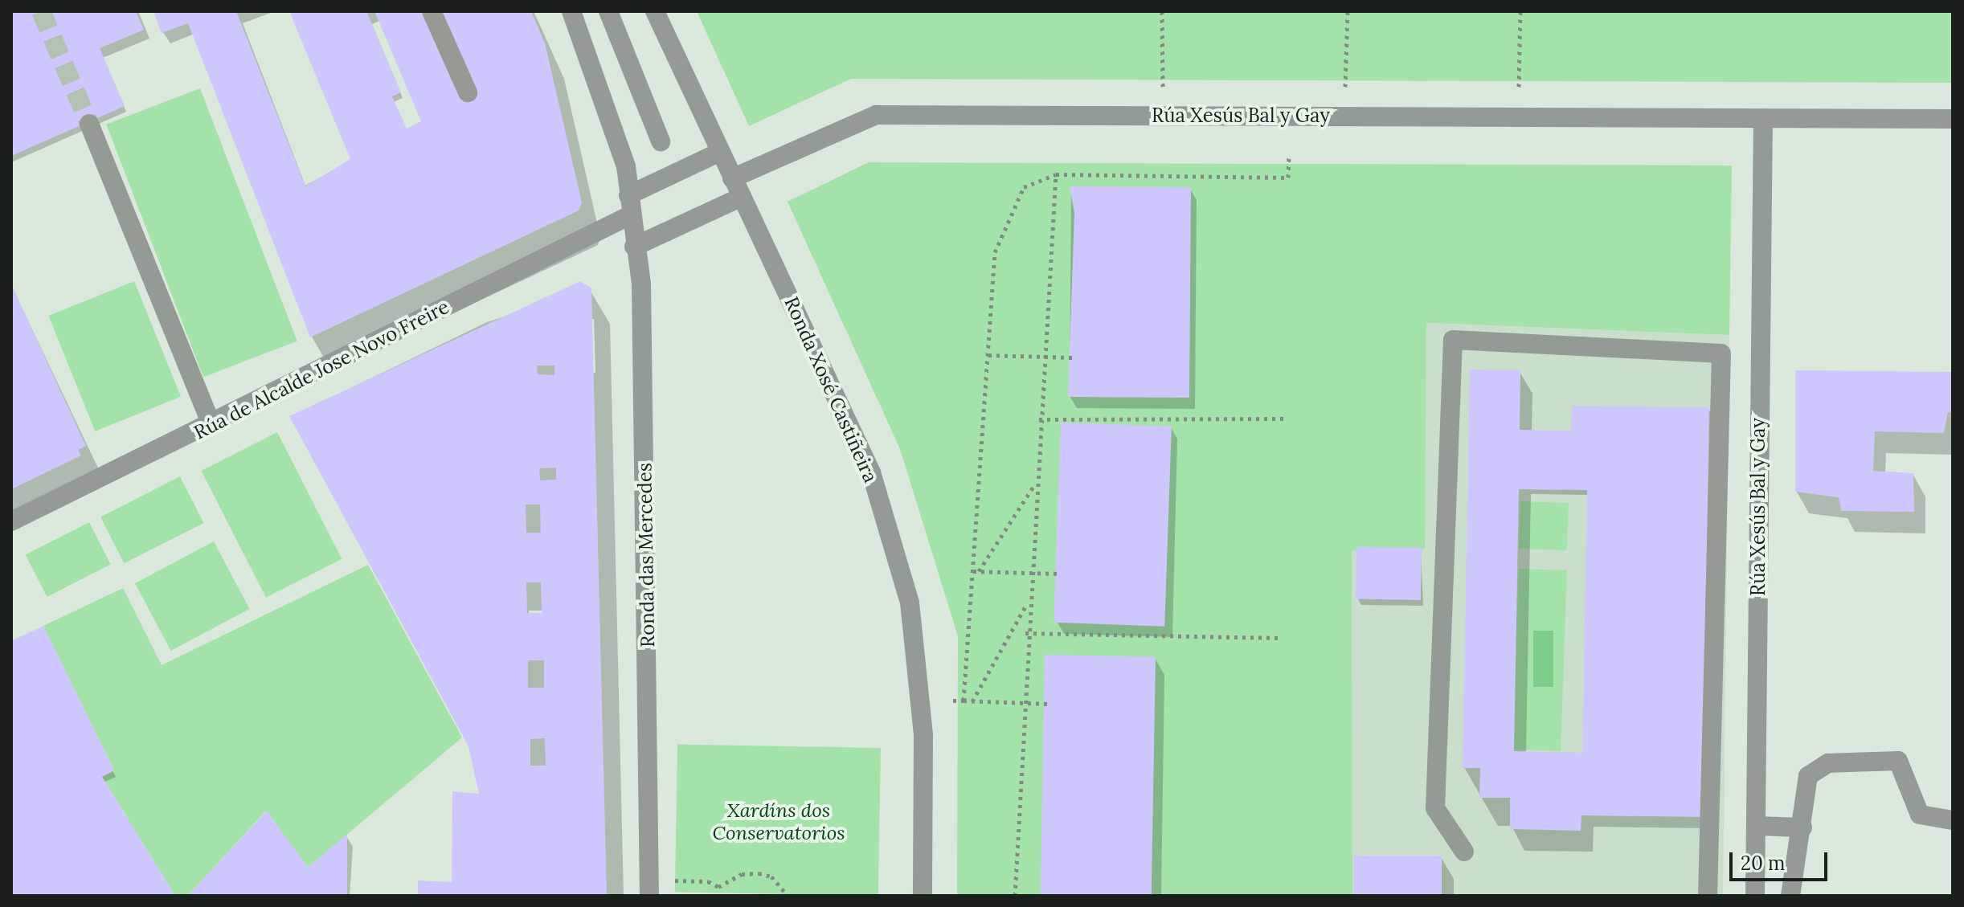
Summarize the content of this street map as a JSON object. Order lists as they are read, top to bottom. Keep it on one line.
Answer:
{"streets":{"street":["Rúa Xesús Bal y Gay","Rúa de Alcalde Jose Novo Freire","Ronda Xosé Castiñeira","Ronda das Mercedes"]},"crossings":[["Rúa Xesús Bal y Gay","Ronda Xosé Castiñeira"],["Rúa de Alcalde Jose Novo Freire","Ronda das Mercedes"]],"parks":["Xardíns dos Conservatorios"],"scale_bar":"20 m"}
